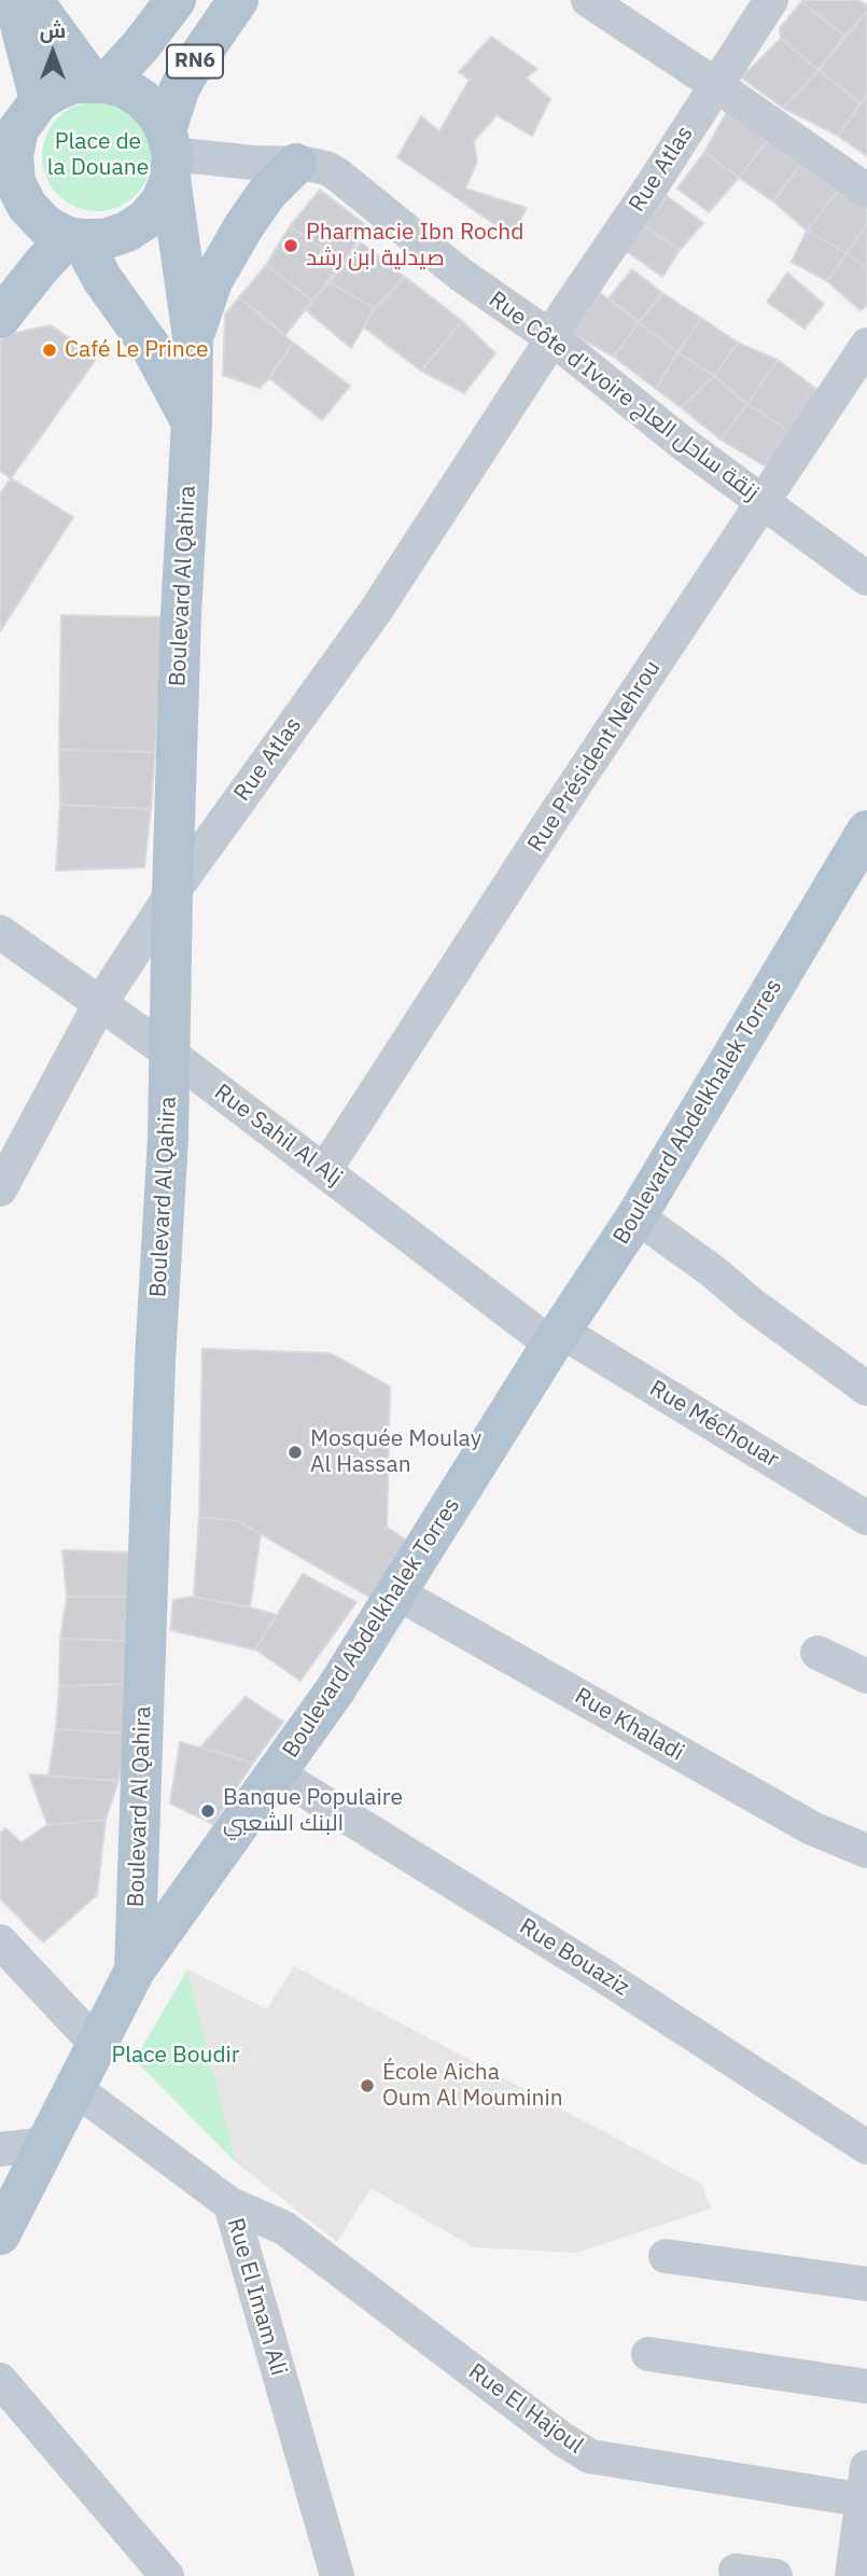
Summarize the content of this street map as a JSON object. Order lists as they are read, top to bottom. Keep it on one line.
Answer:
{"streets":{"main road":["RN6","Boulevard Al Qahira","Boulevard Abdelkhalek Torres"],"street":["Rue Atlas","Rue Côte d'Ivoire زنقة ساحل العاج","Rue Président Nehrou","Rue Sahil Al Alj","Rue Méchouar","Rue Khaladi","Rue Bouaziz","Rue El Imam Ali","Rue El Hajoul"]},"crossings":[["RN6","Rue Côte d'Ivoire زنقة ساحل العاج"],["RN6","Boulevard Al Qahira"],["Rue Atlas","Rue Côte d'Ivoire زنقة ساحل العاج"],["Rue Atlas","Boulevard Al Qahira"],["Rue Atlas","Rue Sahil Al Alj"],["Rue Côte d'Ivoire زنقة ساحل العاج","Boulevard Al Qahira"],["Rue Côte d'Ivoire زنقة ساحل العاج","Rue Président Nehrou"],["Boulevard Al Qahira","Boulevard Abdelkhalek Torres"],["Boulevard Al Qahira","Rue Sahil Al Alj"],["Rue Président Nehrou","Rue Sahil Al Alj"],["Boulevard Abdelkhalek Torres","Rue Sahil Al Alj"],["Boulevard Abdelkhalek Torres","Rue Méchouar"],["Boulevard Abdelkhalek Torres","Rue Khaladi"],["Boulevard Abdelkhalek Torres","Rue Bouaziz"],["Boulevard Abdelkhalek Torres","Rue El Imam Ali"],["Rue Sahil Al Alj","Rue Méchouar"],["Rue El Imam Ali","Rue El Hajoul"]],"parks":["Place de la Douane","Place Boudir"],"places":["Pharmacie Ibn Rochd صيدلية ابن رشد","Café Le Prince","Mosquée Moulay Al Hassan","Banque Populaire البنك الشعبي","École Aicha Oum Al Mouminin"],"north":"top"}
